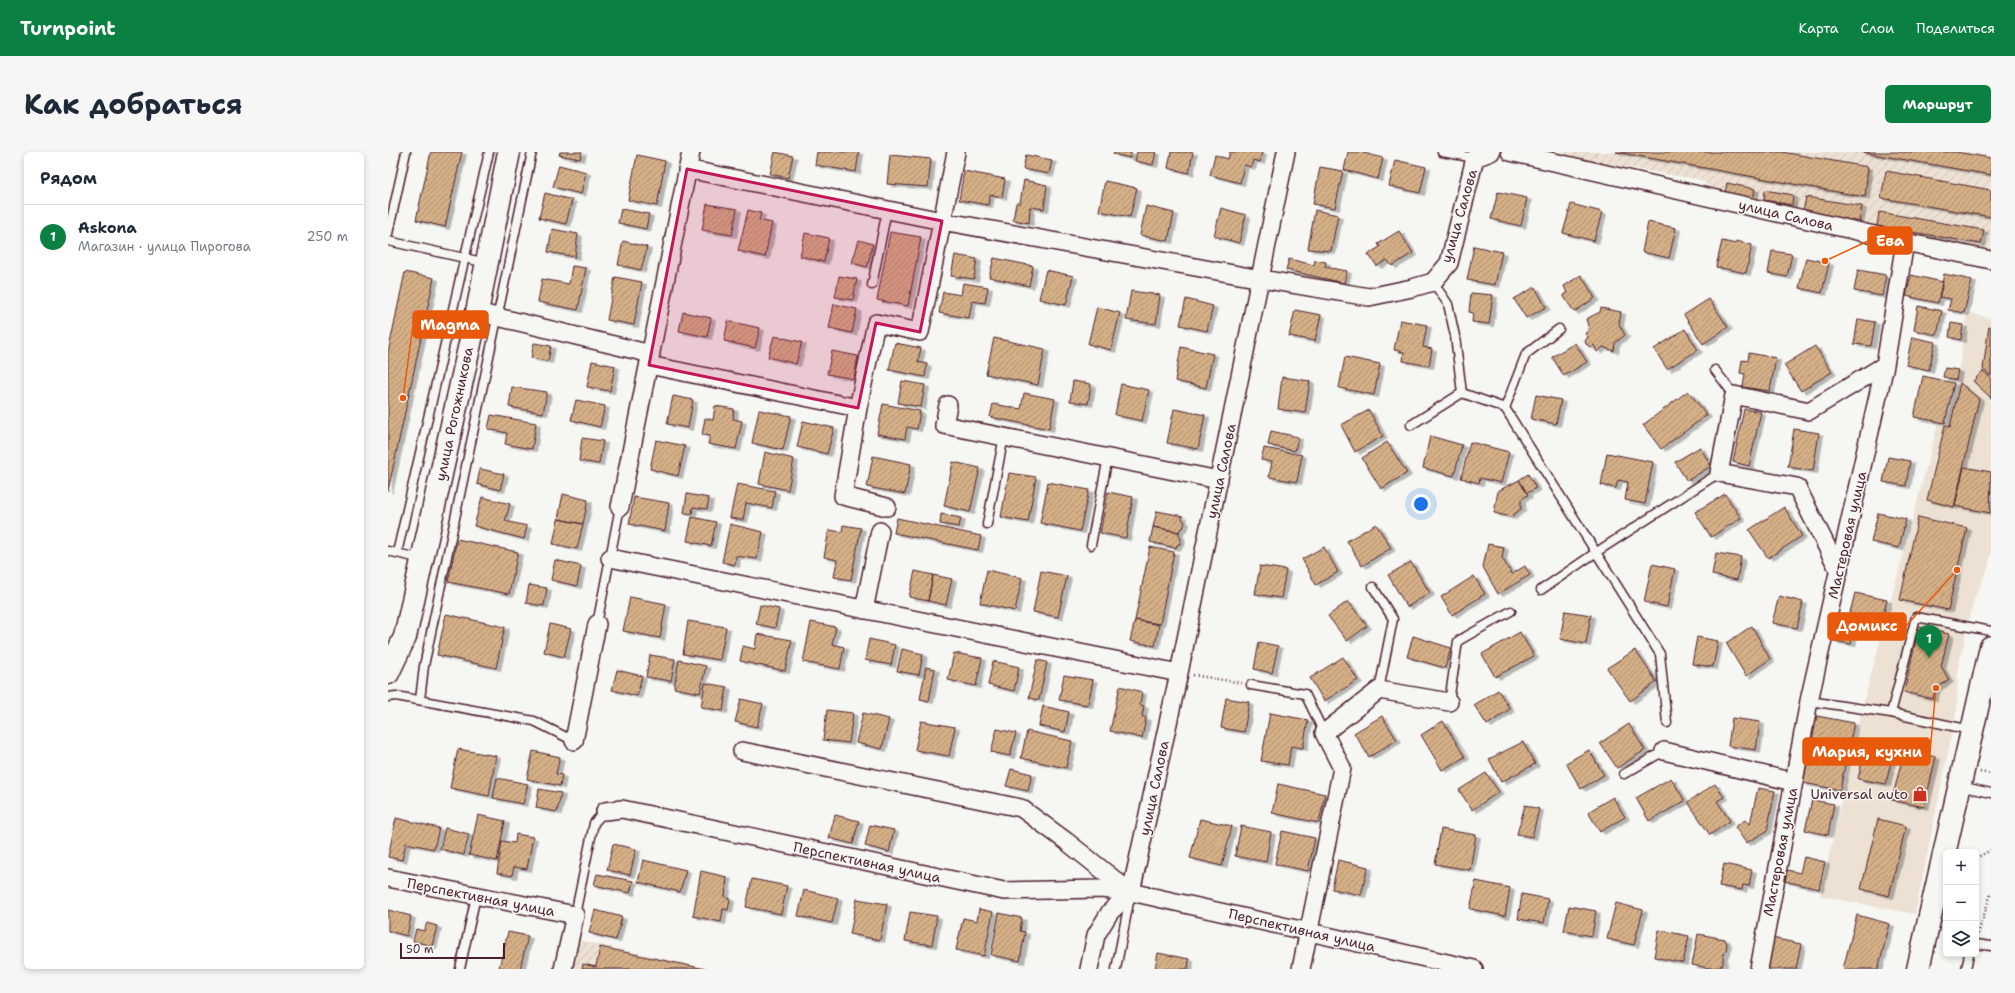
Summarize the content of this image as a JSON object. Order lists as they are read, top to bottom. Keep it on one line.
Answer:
{"streets":{"street":["улица Салова","улица Рогожникова","Мастеровая улица","Перспективная улица"]},"crossings":[["улица Салова","Мастеровая улица"],["улица Салова","Перспективная улица"]],"places":{"other":["Ева","Magma","Домикс","Мария, кухни"],"shop":["Universal auto"]},"scale_bar":"50 m","page":{"header":"Turnpoint","nav":["Карта","Слои","Поделиться"],"title":"Как добраться","buttons":"Маршрут","heading":"Рядом","list":[{"mark":"1","name":"Askona","note":"Магазин · улица Пирогова","value":"250 m"}],"pins":"1","map_buttons":["+","−"],"scale":"50 m"}}
